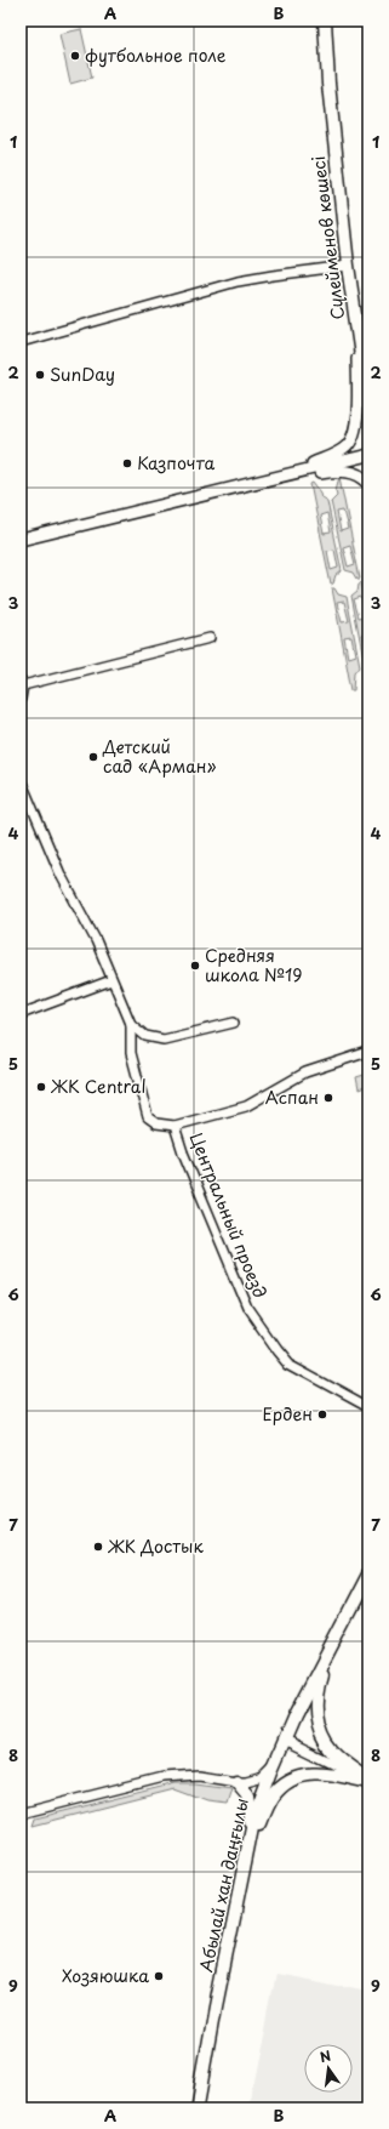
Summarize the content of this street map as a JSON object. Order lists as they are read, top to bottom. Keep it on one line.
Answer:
{"streets":{"highway":["Сүлейменов көшесі","Абылай хан даңғылы"],"street":["Центральный проезд"]},"places":["футбольное поле","SunDay","Казпочта","Детский сад «Арман»","Средняя школа №19","ЖК Central","Аспан","Ерден","ЖК Достык","Хозяюшка"],"north":"top","grid":{"columns":["A","B"],"rows":["1","2","3","4","5","6","7","8","9"]}}
